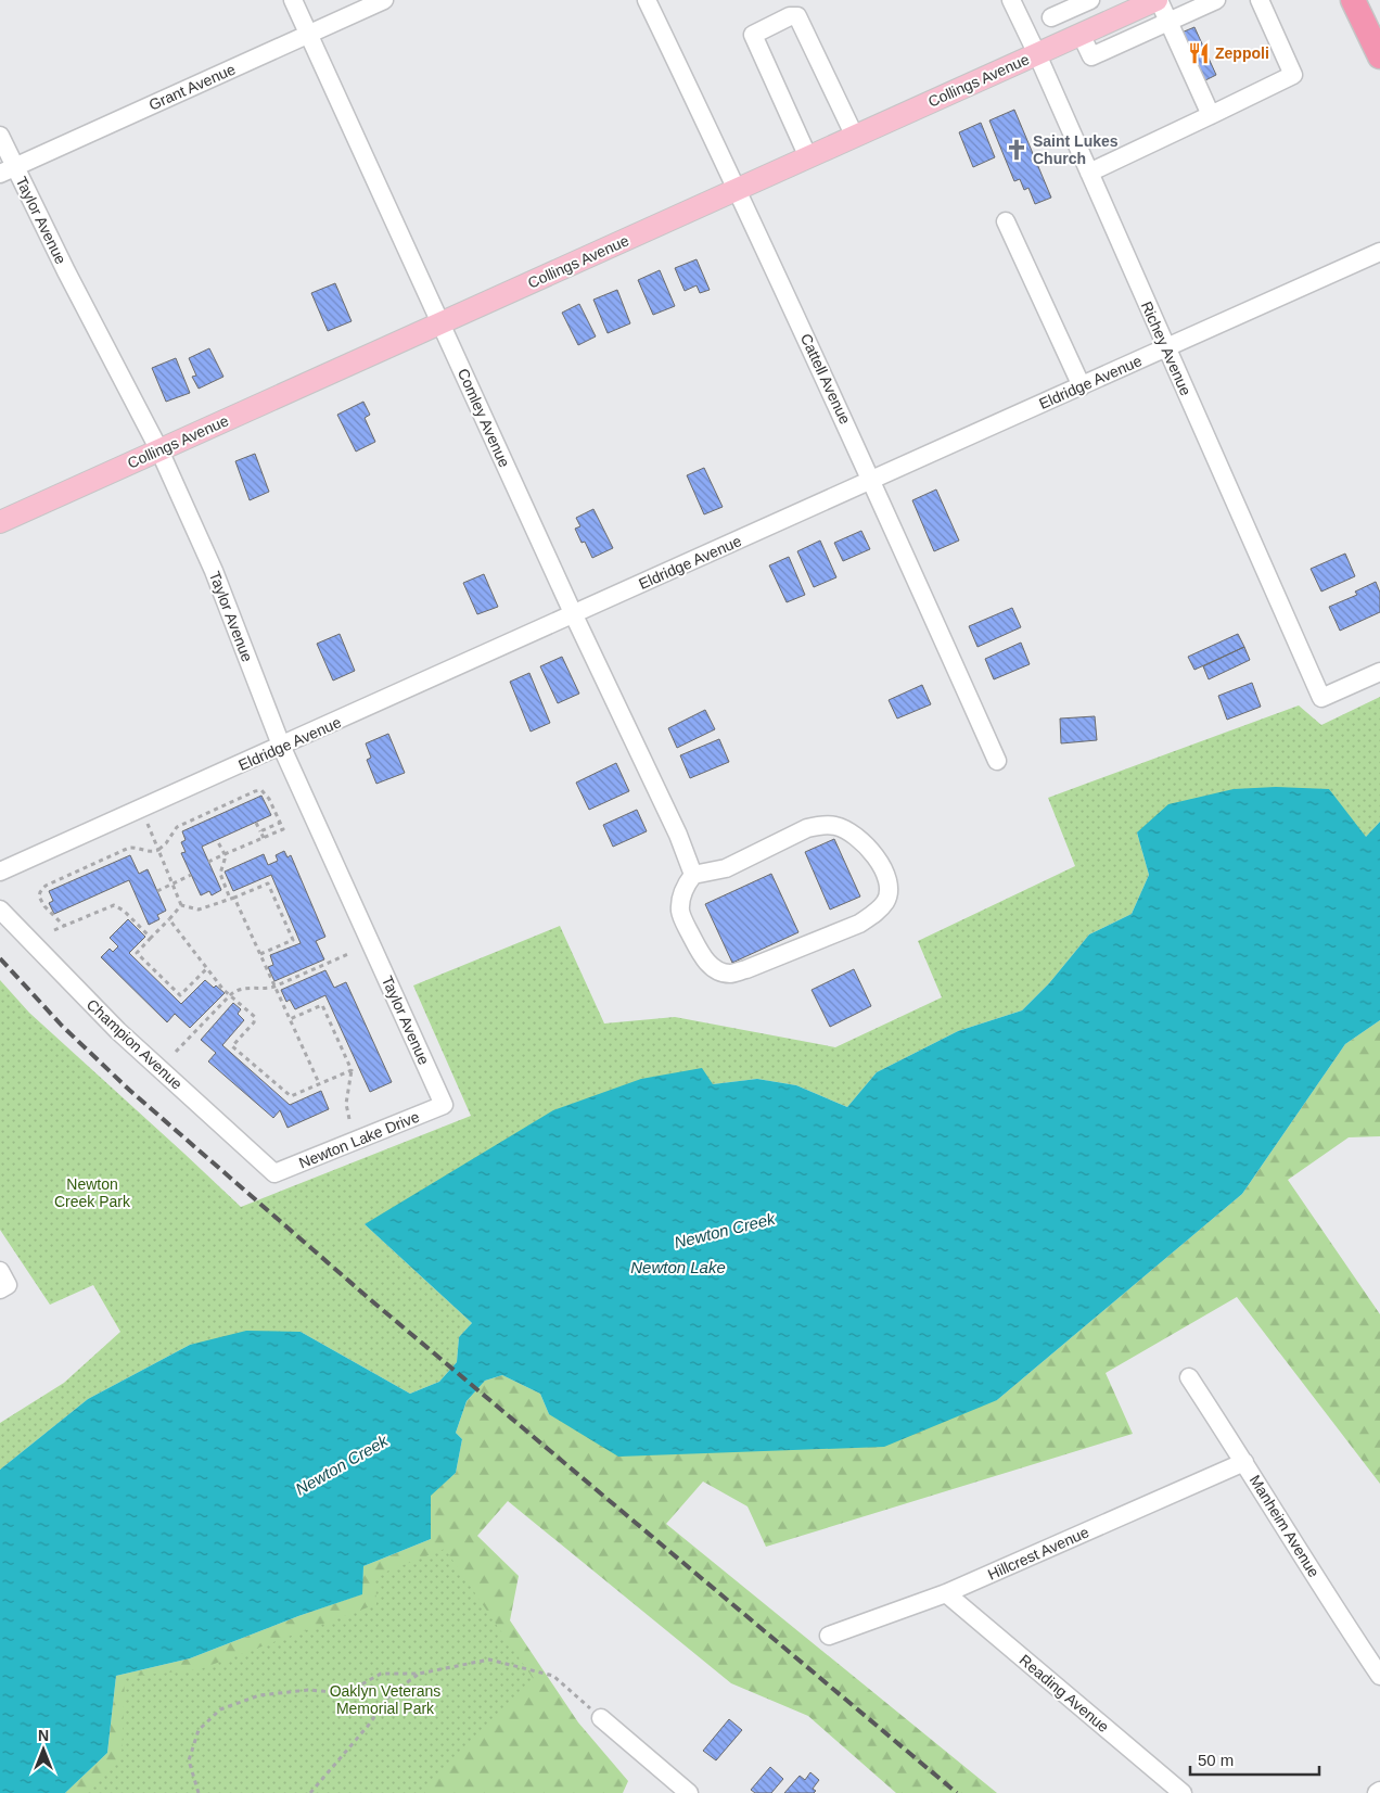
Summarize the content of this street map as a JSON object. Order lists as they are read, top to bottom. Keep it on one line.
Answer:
{"streets":{"main road":["Collings Avenue"],"street":["Grant Avenue","Taylor Avenue","Richey Avenue","Cattell Avenue","Eldridge Avenue","Comley Avenue","Champion Avenue","Newton Lake Drive","Manheim Avenue","Hillcrest Avenue","Reading Avenue"]},"crossings":[["Collings Avenue","Taylor Avenue"],["Collings Avenue","Richey Avenue"],["Collings Avenue","Cattell Avenue"],["Collings Avenue","Comley Avenue"],["Grant Avenue","Taylor Avenue"],["Grant Avenue","Comley Avenue"],["Taylor Avenue","Eldridge Avenue"],["Taylor Avenue","Newton Lake Drive"],["Richey Avenue","Eldridge Avenue"],["Cattell Avenue","Eldridge Avenue"],["Eldridge Avenue","Comley Avenue"],["Champion Avenue","Newton Lake Drive"],["Manheim Avenue","Hillcrest Avenue"],["Hillcrest Avenue","Reading Avenue"]],"water":["Newton Creek","Newton Lake"],"parks":["Newton Creek Park","Oaklyn Veterans Memorial Park"],"places":{"restaurant":["Zeppoli"],"church":["Saint Lukes Church"]},"scale_bar":"50 m","north":"top"}
